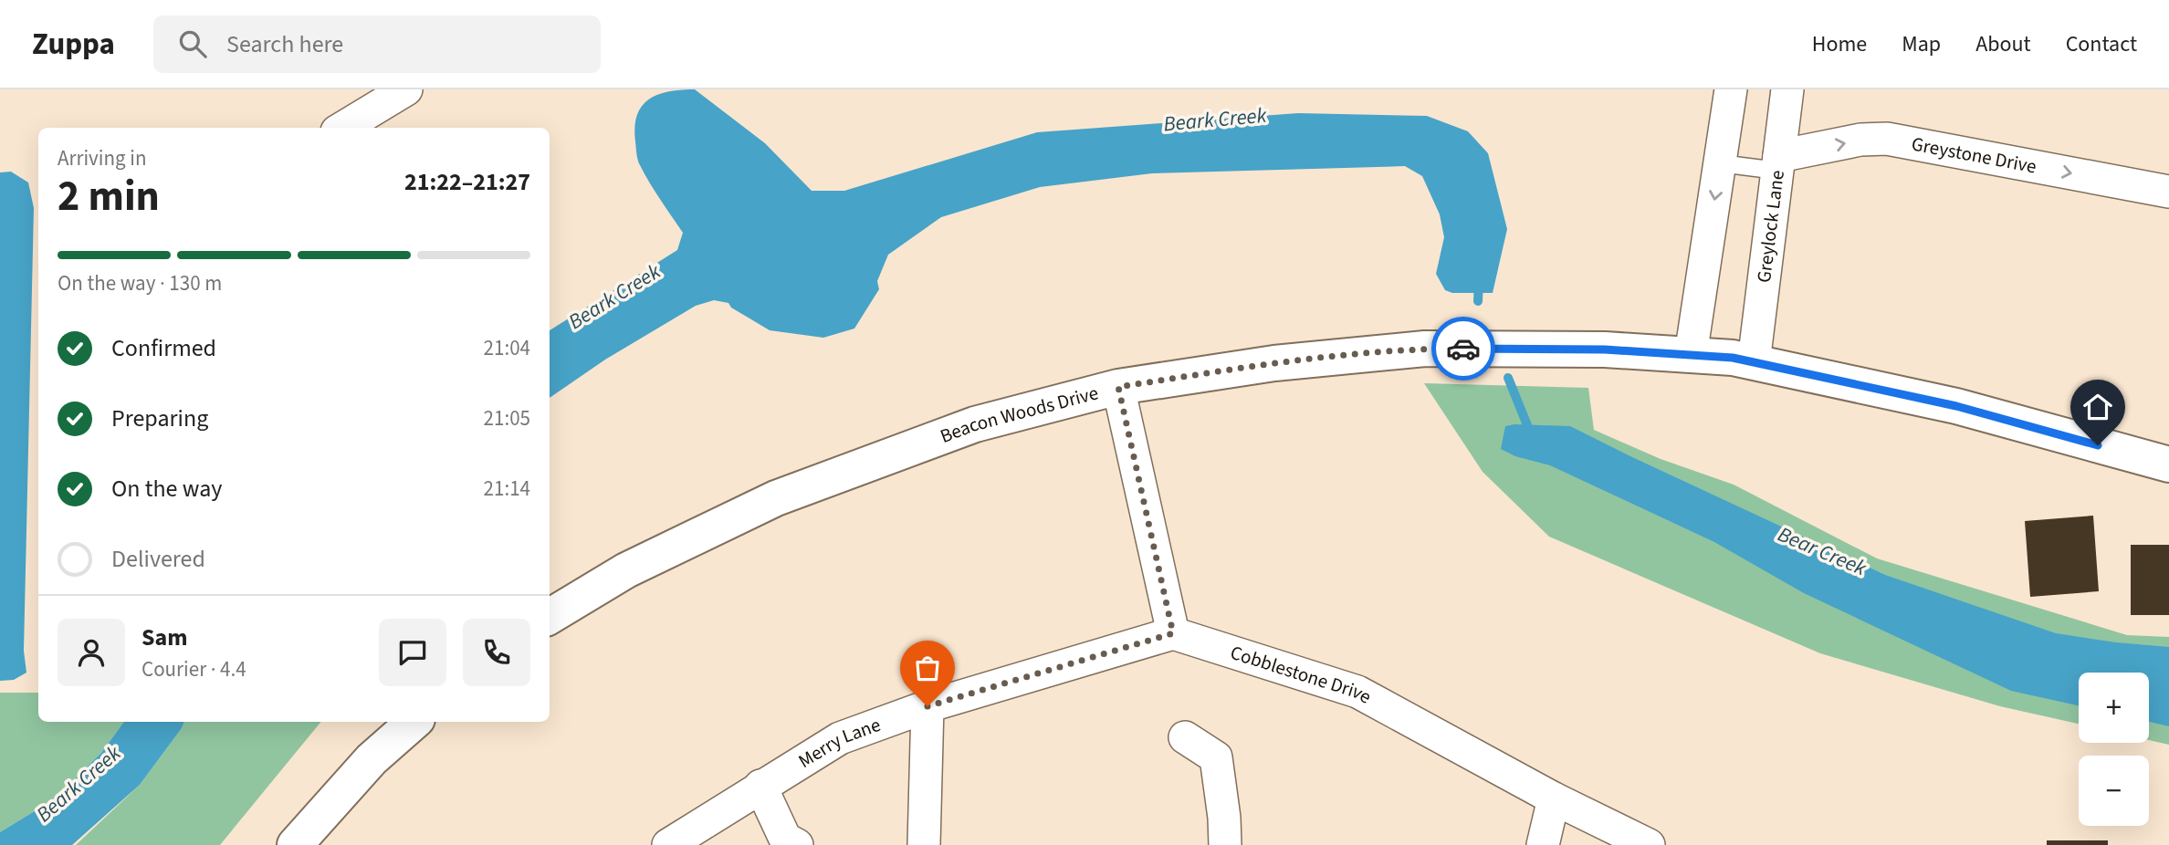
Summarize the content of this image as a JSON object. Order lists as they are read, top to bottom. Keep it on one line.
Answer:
{"streets":{"street":["Greystone Drive","Greylock Lane","Beacon Woods Drive","Cobblestone Drive","Merry Lane"]},"crossings":[["Greystone Drive","Greylock Lane"],["Greylock Lane","Beacon Woods Drive"],["Cobblestone Drive","Merry Lane"]],"one_way":["Greystone Drive"],"water":["Beark Creek","Bear Creek"],"page":{"header":"Zuppa","search":"Search here","nav":["Home","Map","About","Contact"],"heading":["2 min","Arriving in","21:22–21:27"],"panel":["Sam","Courier · 4.4"],"bar":"On the way · 130 m","list":[["Confirmed","21:04"],["Preparing","21:05"],["On the way","21:14"],"Delivered"],"map_buttons":["+","−"]}}
